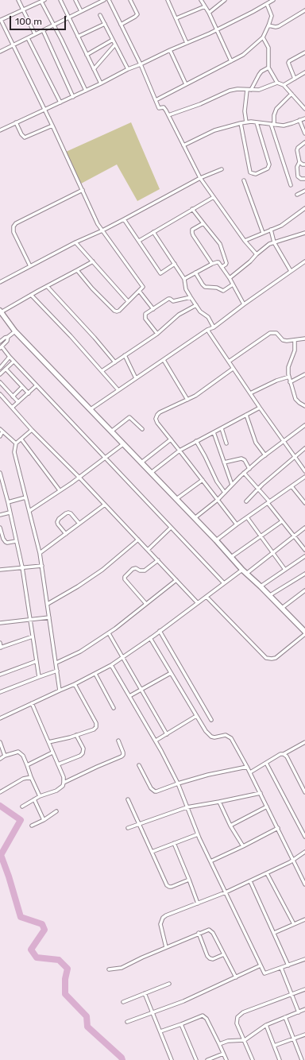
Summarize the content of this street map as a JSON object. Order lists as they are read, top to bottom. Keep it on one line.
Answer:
{"scale_bar":"100 m"}
